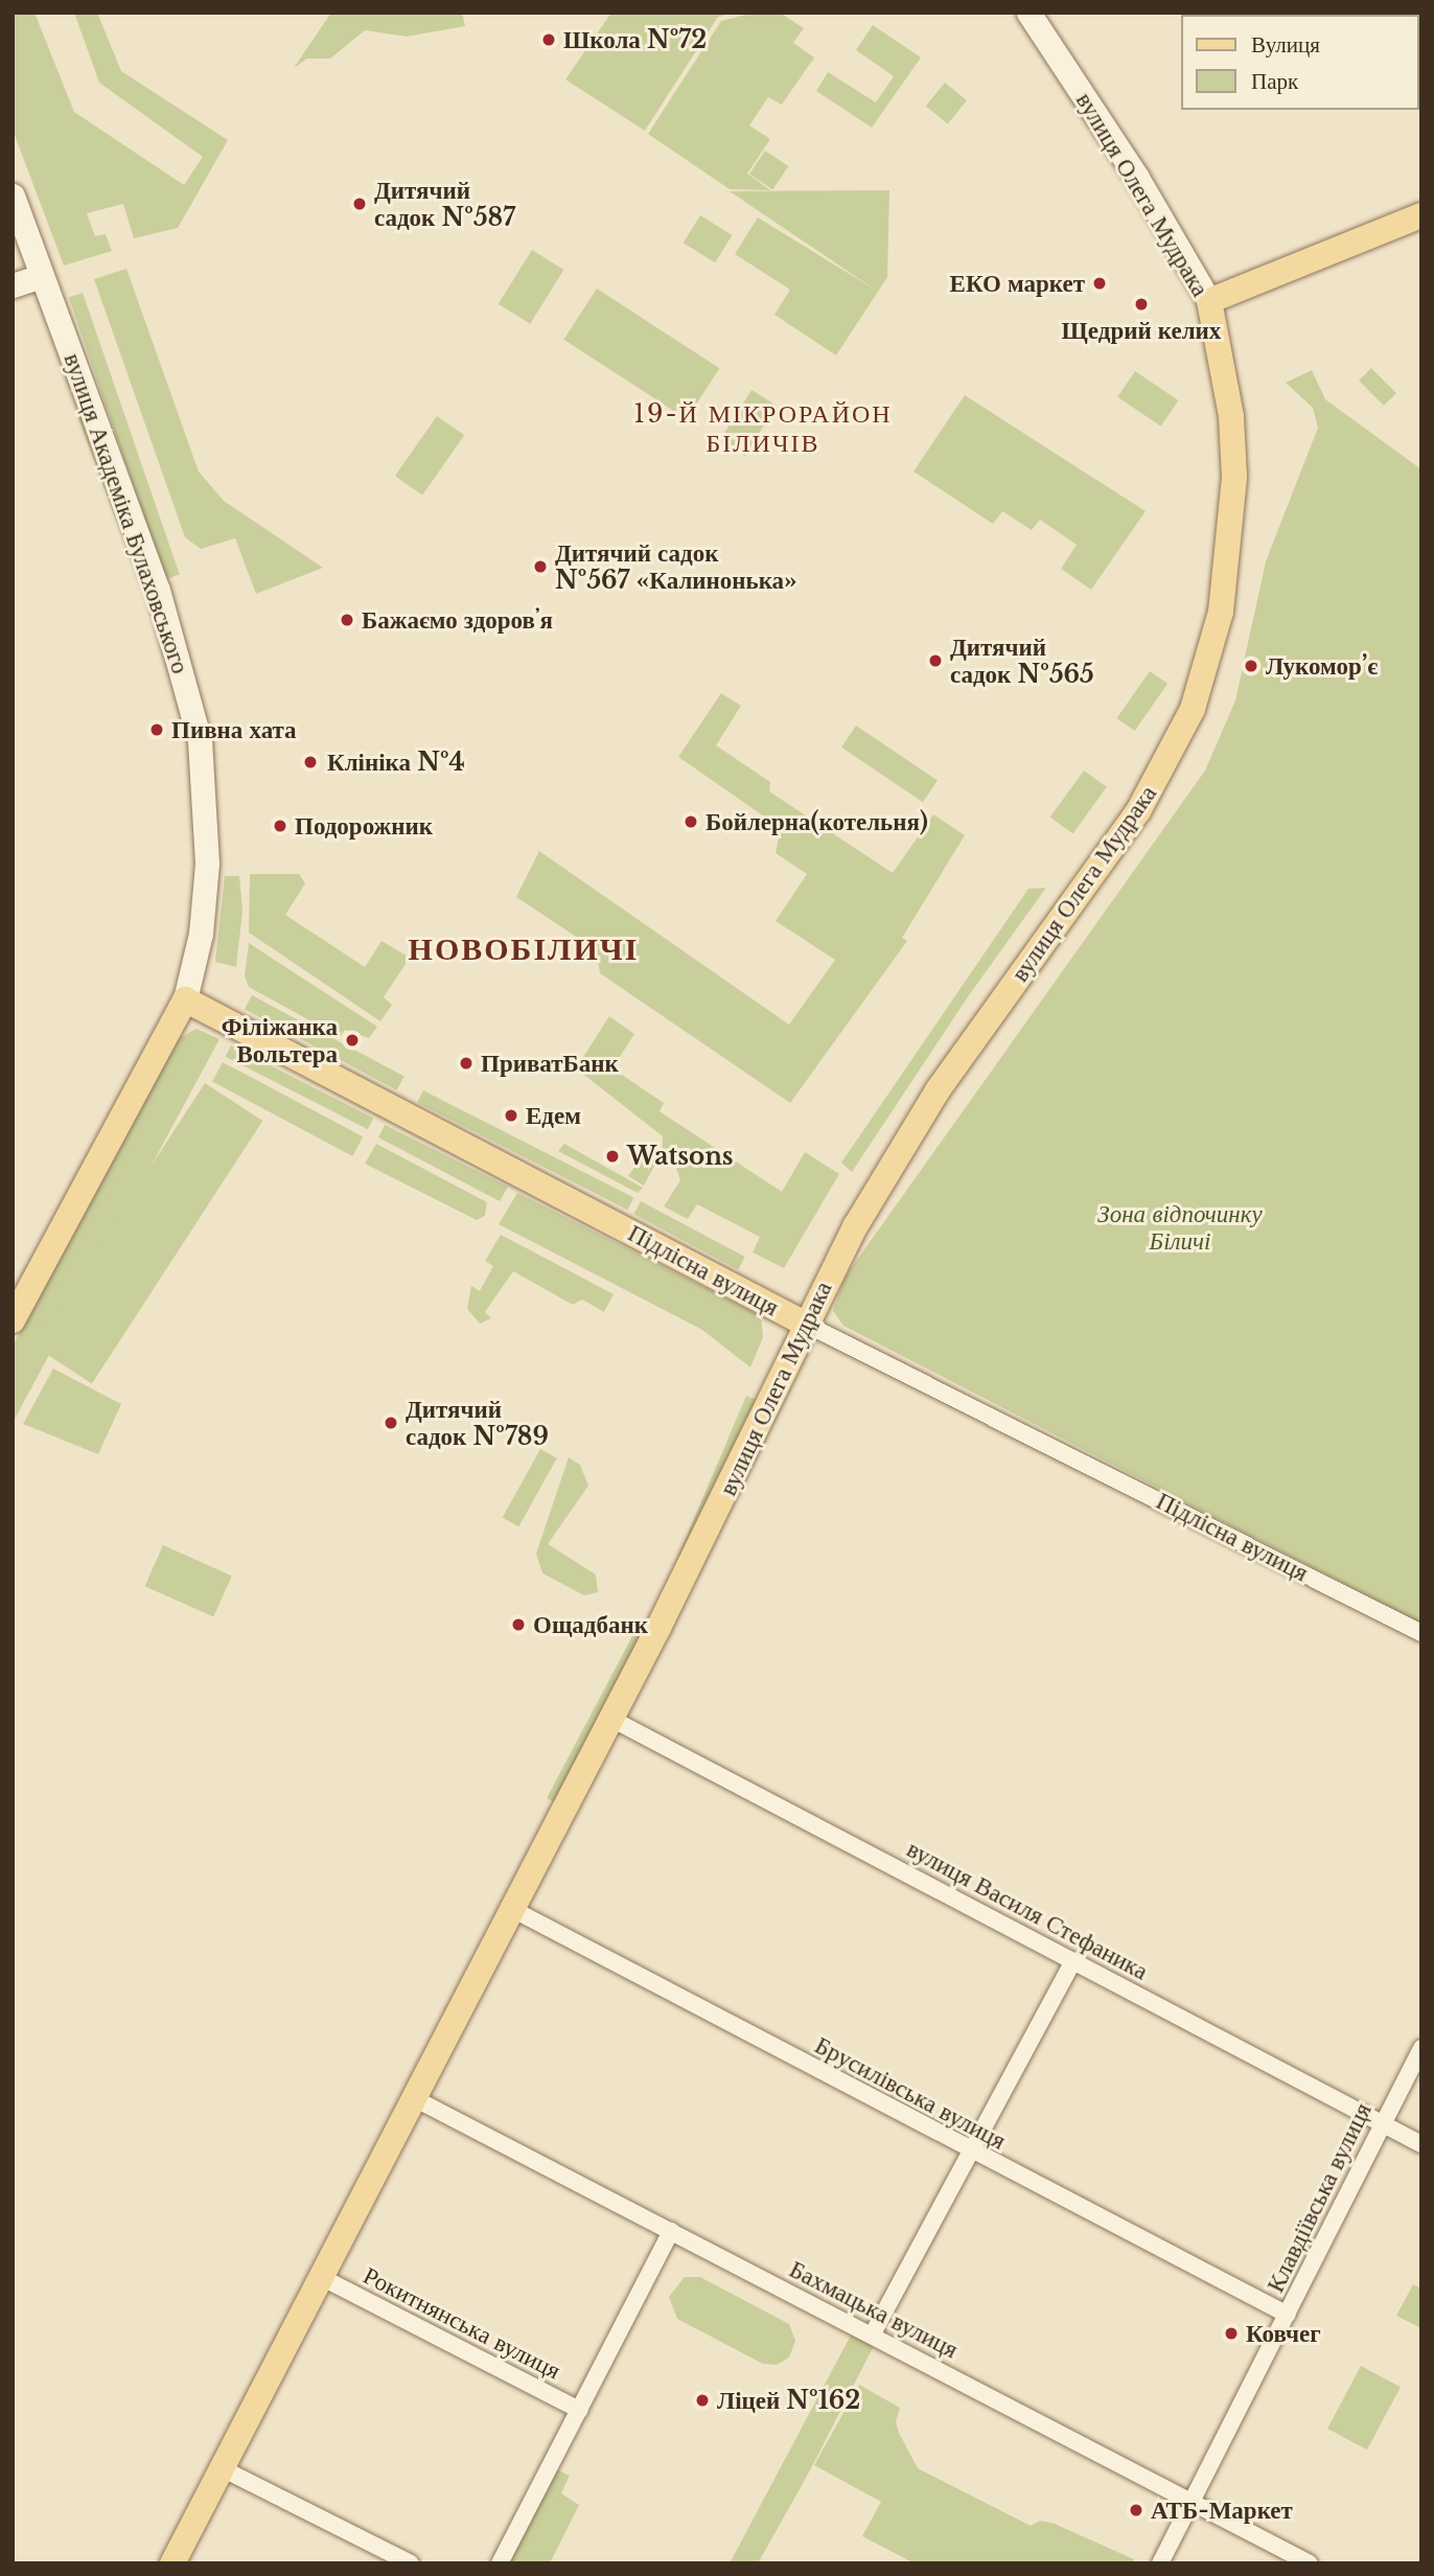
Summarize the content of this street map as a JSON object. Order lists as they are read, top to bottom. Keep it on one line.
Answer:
{"streets":{"main road":["вулиця Олега Мудрака","вулиця Академіка Булаховського","Підлісна вулиця"],"street":["вулиця Василя Стефаника","Брусилівська вулиця","Клавдіївська вулиця","Бахмацька вулиця","Рокитнянська вулиця"]},"crossings":[["вулиця Олега Мудрака","Підлісна вулиця"],["вулиця Олега Мудрака","вулиця Василя Стефаника"],["вулиця Олега Мудрака","Брусилівська вулиця"],["вулиця Олега Мудрака","Бахмацька вулиця"],["вулиця Олега Мудрака","Рокитнянська вулиця"],["вулиця Академіка Булаховського","Підлісна вулиця"],["вулиця Василя Стефаника","Клавдіївська вулиця"],["Брусилівська вулиця","Клавдіївська вулиця"],["Клавдіївська вулиця","Бахмацька вулиця"],["Бахмацька вулиця","Рокитнянська вулиця"]],"districts":["19-Й МІКРОРАЙОН БІЛИЧІВ","НОВОБІЛИЧІ"],"parks":["Зона відпочинку Біличі"],"places":["Школа №72","Дитячий садок №587","ЕКО маркет","Щедрий келих","Дитячий садок №567 «Калинонька»","Бажаємо здоровʼя","Дитячий садок №565","Лукомор’є","Пивна хата","Клініка №4","Бойлерна(котельня)","Подорожник","Філіжанка Вольтера","ПриватБанк","Едем","Watsons","Дитячий садок №789","Ощадбанк","Ковчег","Ліцей №162","АТБ-Маркет"],"legend":["Вулиця","Парк"]}
